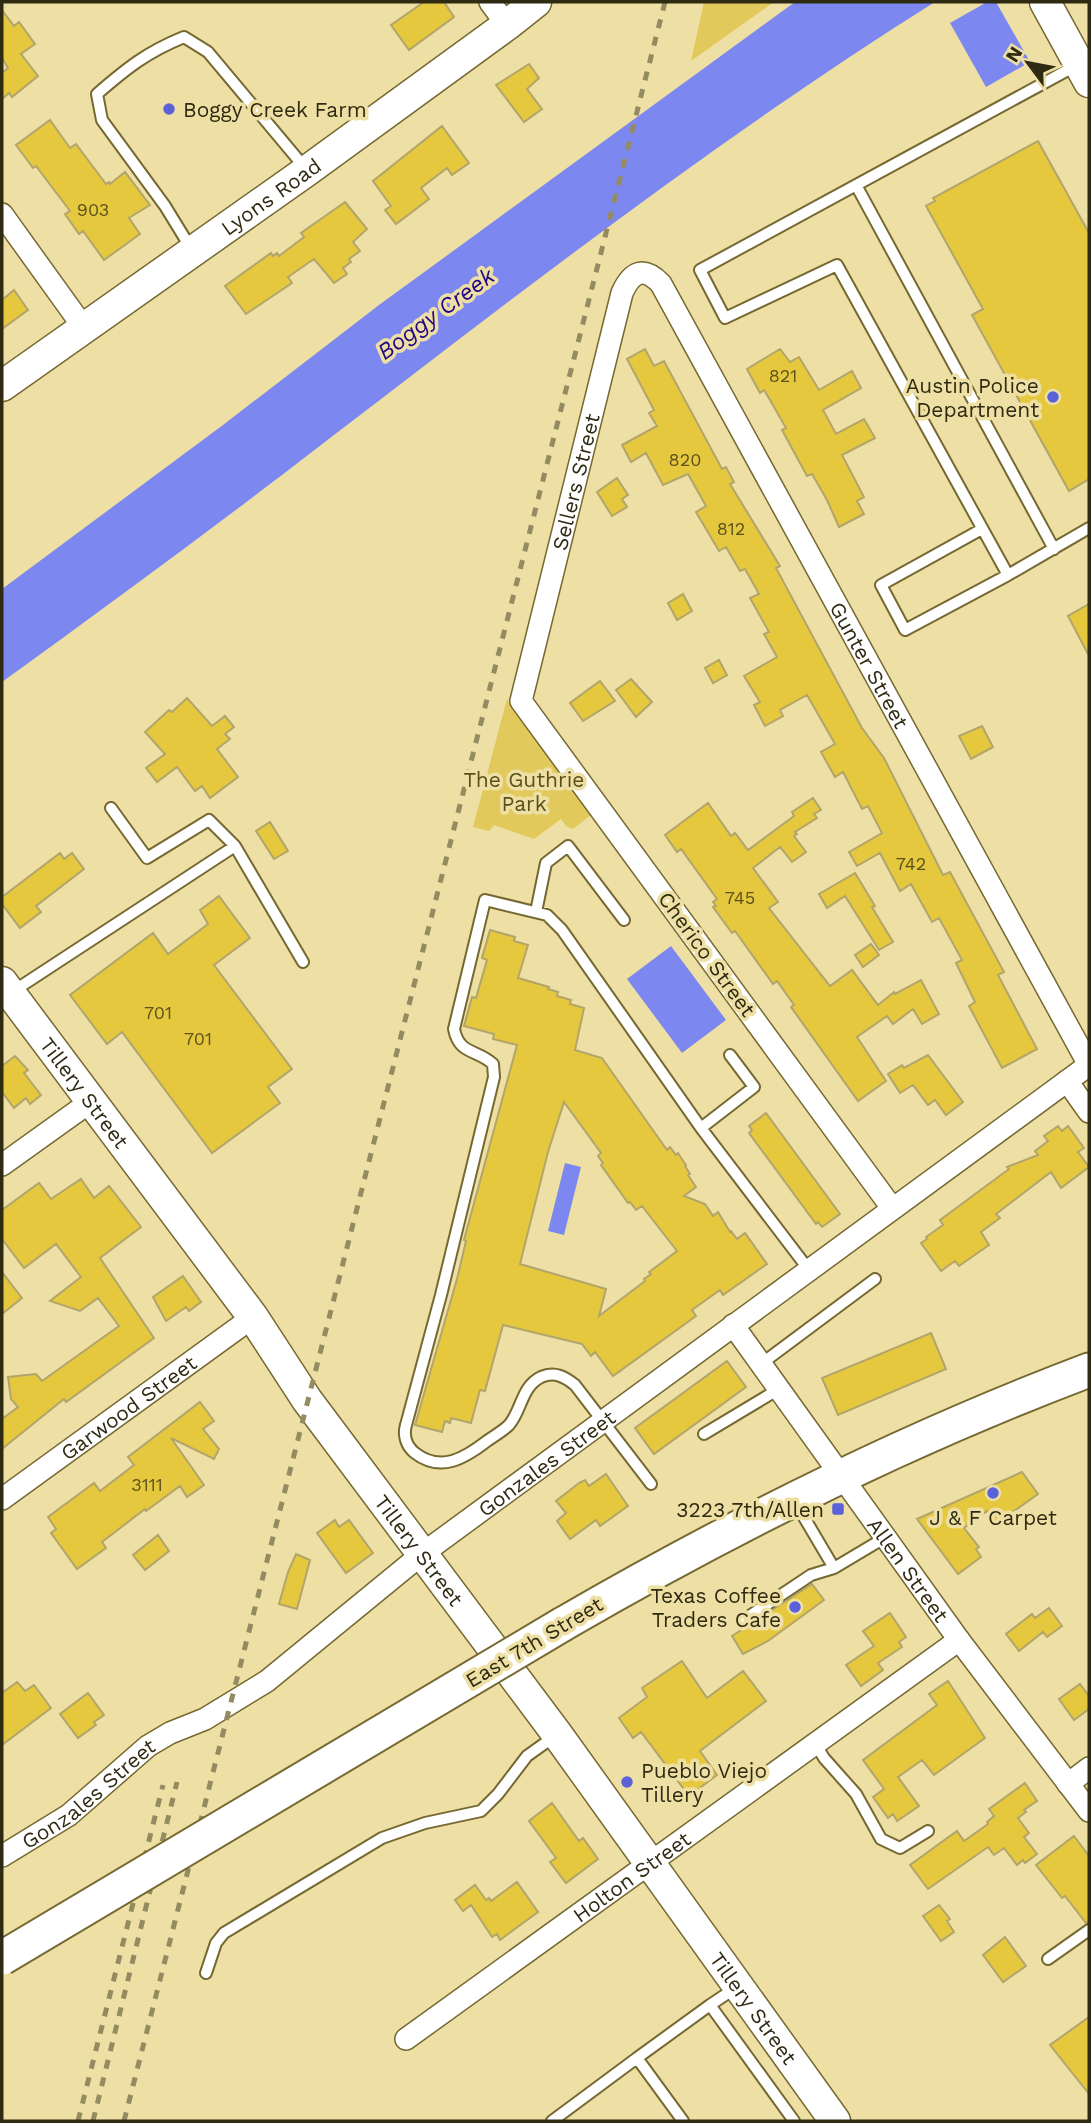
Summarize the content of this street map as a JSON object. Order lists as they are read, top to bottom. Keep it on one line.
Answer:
{"streets":{"main road":["East 7th Street"],"street":["Lyons Road","Sellers Street","Gunter Street","Cherico Street","Tillery Street","Garwood Street","Gonzales Street","Allen Street","Holton Street"]},"crossings":[["Sellers Street","Gunter Street"],["Sellers Street","Cherico Street"],["Gunter Street","Gonzales Street"],["Cherico Street","Gonzales Street"],["Tillery Street","Garwood Street"],["Tillery Street","Gonzales Street"],["Tillery Street","Holton Street"],["Gonzales Street","Allen Street"],["Allen Street","East 7th Street"],["Allen Street","Holton Street"]],"water":["Boggy Creek"],"parks":["The Guthrie Park"],"places":{"other":["Boggy Creek Farm","Austin Police Department","J & F Carpet","Texas Coffee Traders Cafe","Pueblo Viejo Tillery"],"transit":["3223 7th/Allen"]},"house_numbers":["903","821","820","812","742","745","701","701","3111"],"north":"top left"}
